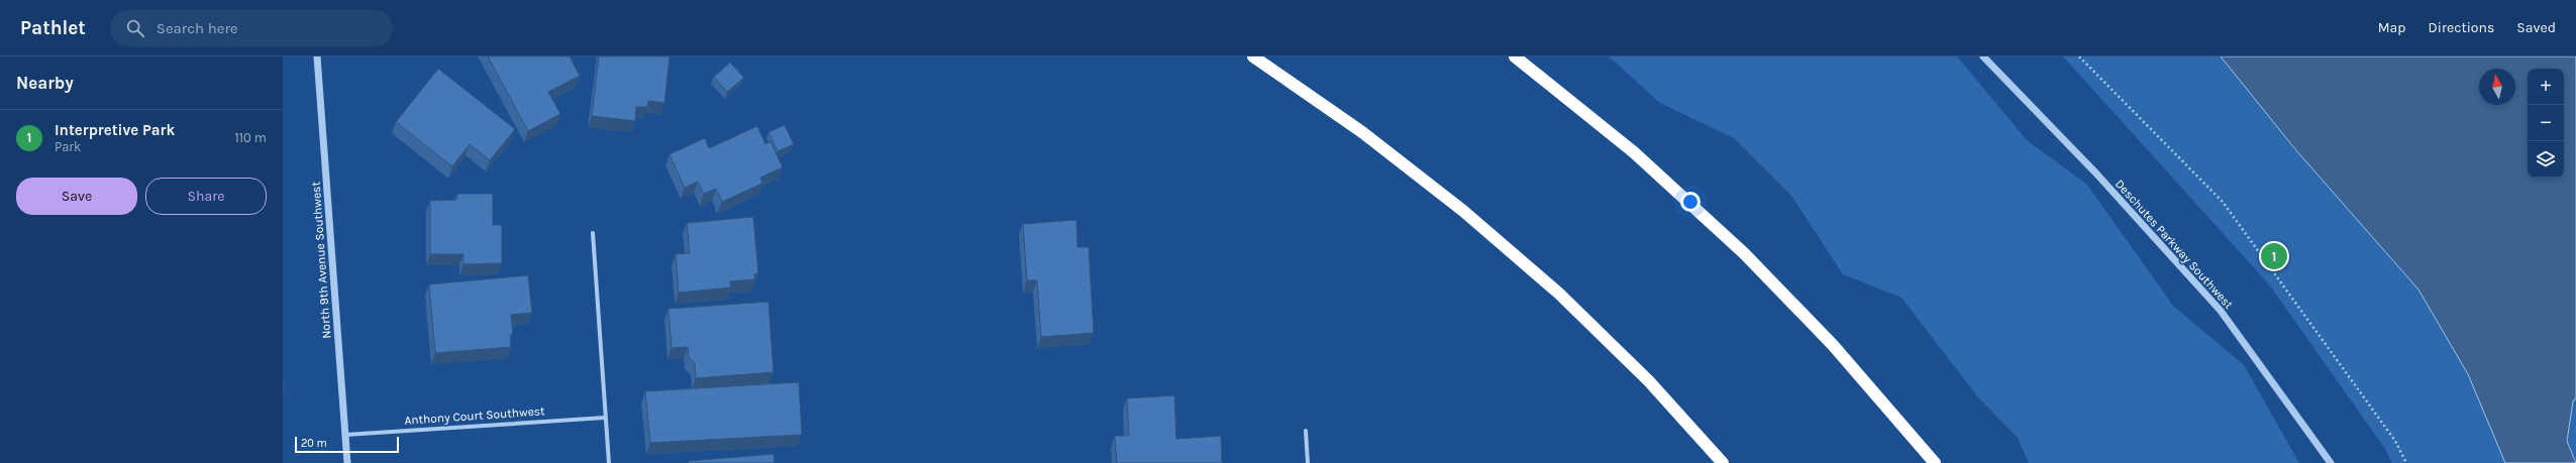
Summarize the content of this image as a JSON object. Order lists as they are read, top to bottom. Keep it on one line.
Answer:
{"streets":{"street":["Deschutes Parkway Southwest","North 9th Avenue Southwest","Anthony Court Southwest"]},"crossings":[["North 9th Avenue Southwest","Anthony Court Southwest"]],"scale_bar":"20 m","north":"top","page":{"header":"Pathlet","search":"Search here","nav":["Map","Directions","Saved"],"heading":"Nearby","map_buttons":["+","−"],"list":[{"mark":"1","name":"Interpretive Park","note":"Park","value":"110 m"}],"buttons":["Save","Share"],"pins":"1","scale":"20 m"}}
